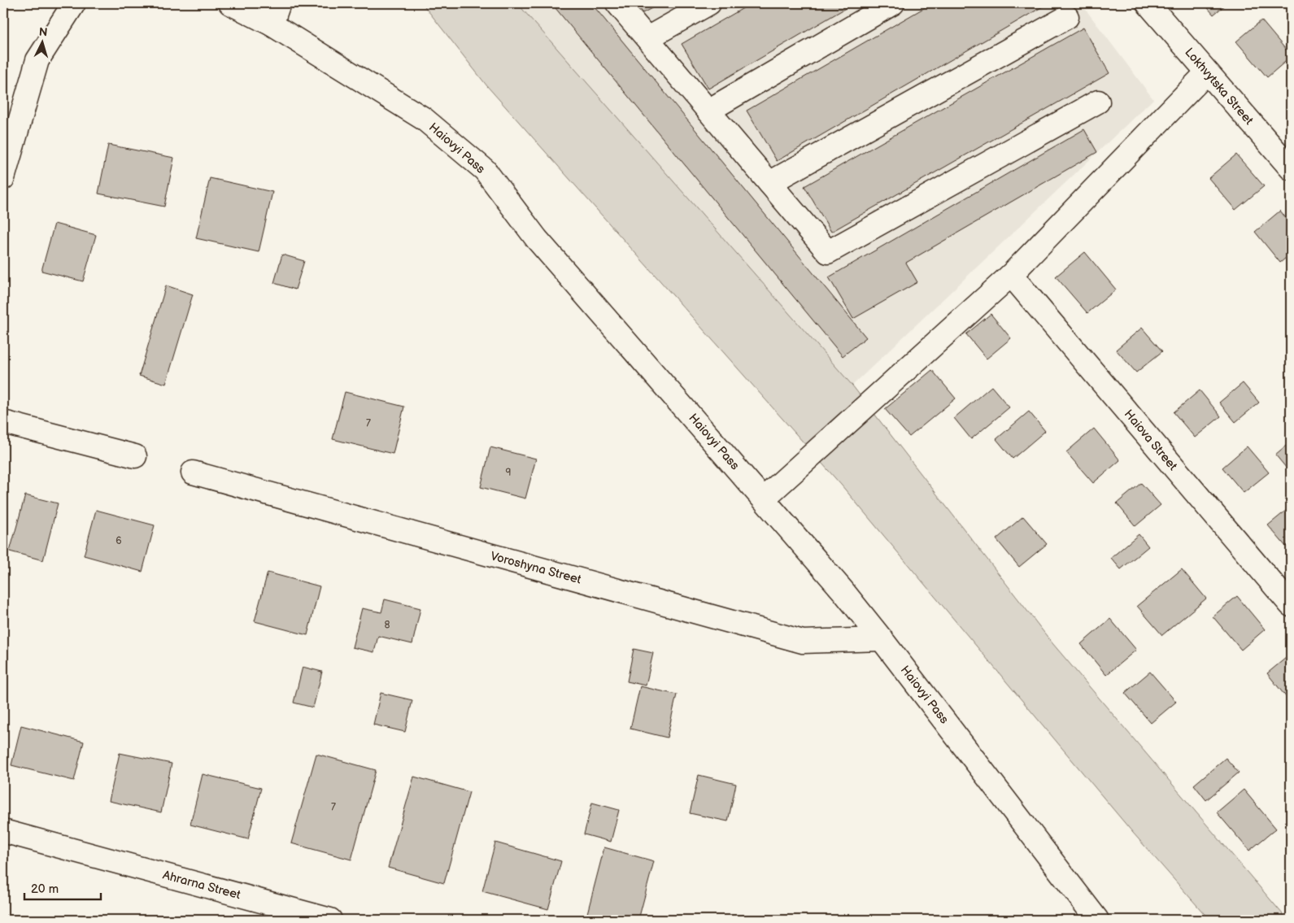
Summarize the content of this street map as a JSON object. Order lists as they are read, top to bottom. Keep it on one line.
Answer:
{"streets":{"street":["Lokhvytska Street","Haiovyi Pass","Haiova Street","Voroshyna Street","Ahrarna Street"]},"crossings":[["Haiovyi Pass","Voroshyna Street"]],"house_numbers":["7","9","6","8","7"],"scale_bar":"20 m","north":"top"}
